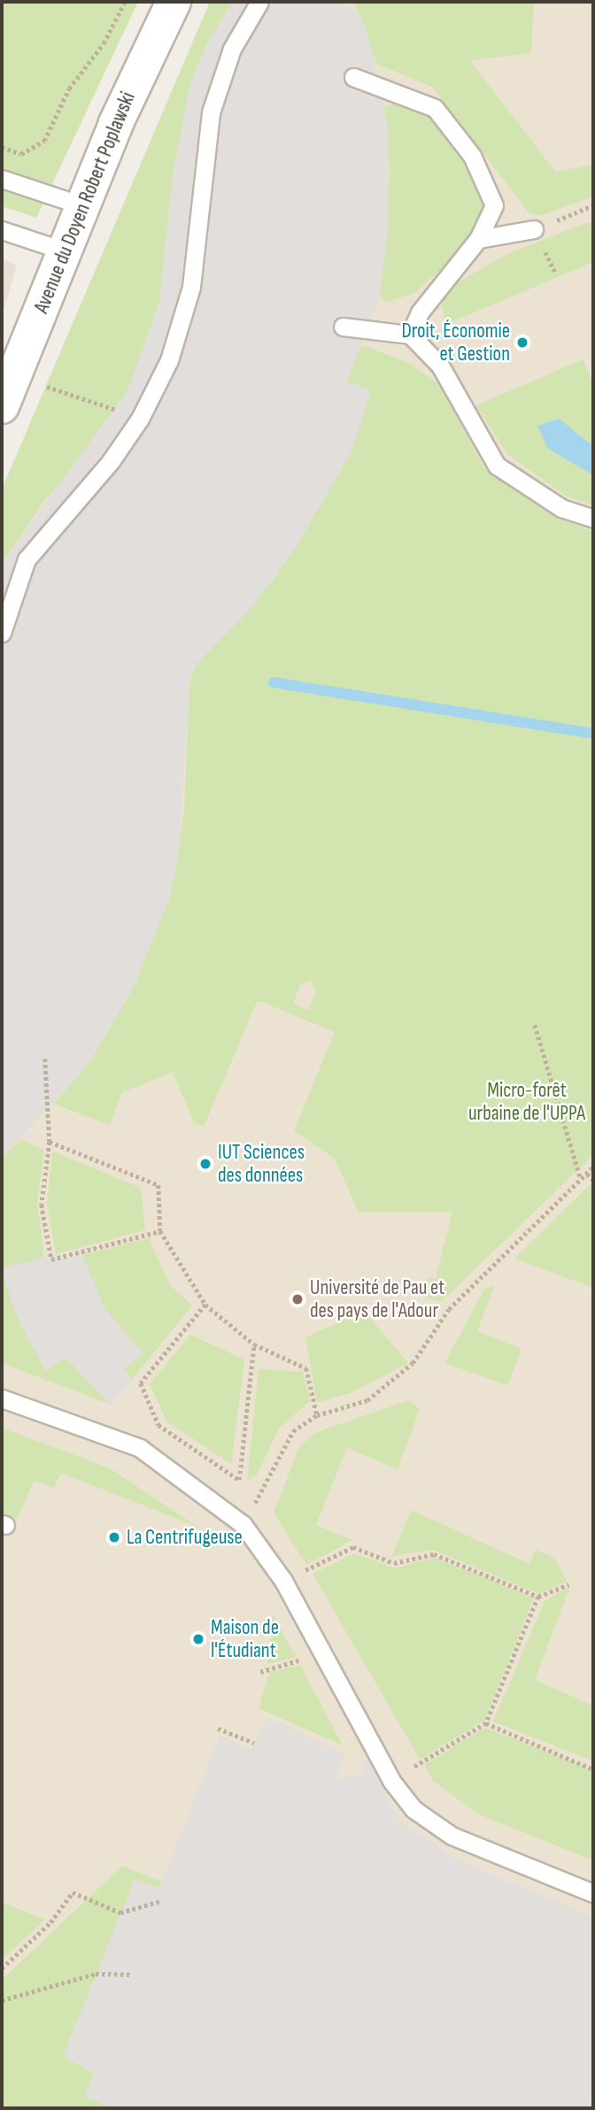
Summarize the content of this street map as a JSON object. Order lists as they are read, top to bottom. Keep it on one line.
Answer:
{"streets":{"street":["Avenue du Doyen Robert Poplawski"]},"parks":["Micro-forêt urbaine de l'UPPA"],"places":["Droit, Économie et Gestion","IUT Sciences des données","Université de Pau et des pays de l'Adour","La Centrifugeuse","Maison de l'Étudiant"]}
